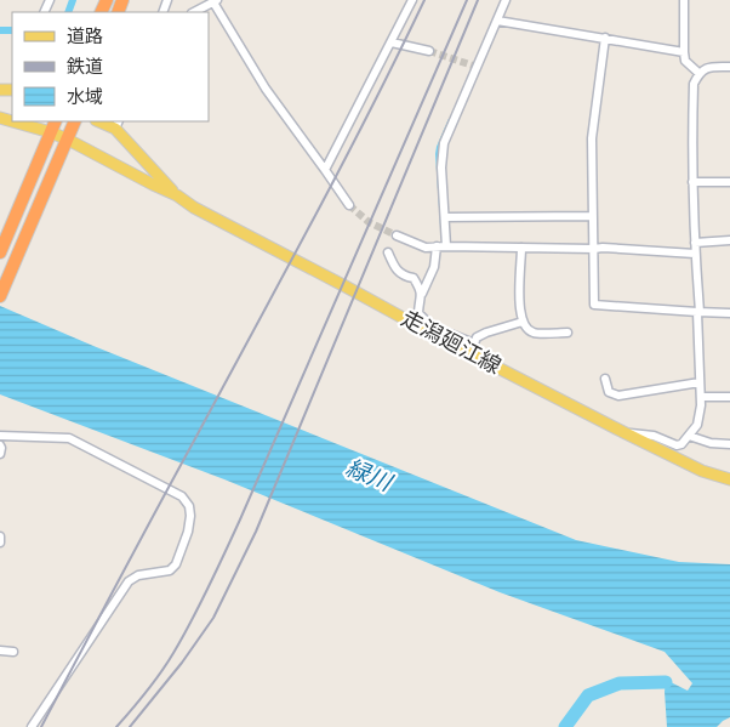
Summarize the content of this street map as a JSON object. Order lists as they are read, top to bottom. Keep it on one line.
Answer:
{"streets":{"main road":["走潟廻江線"]},"water":["緑川"],"legend":["道路","鉄道","水域"]}
